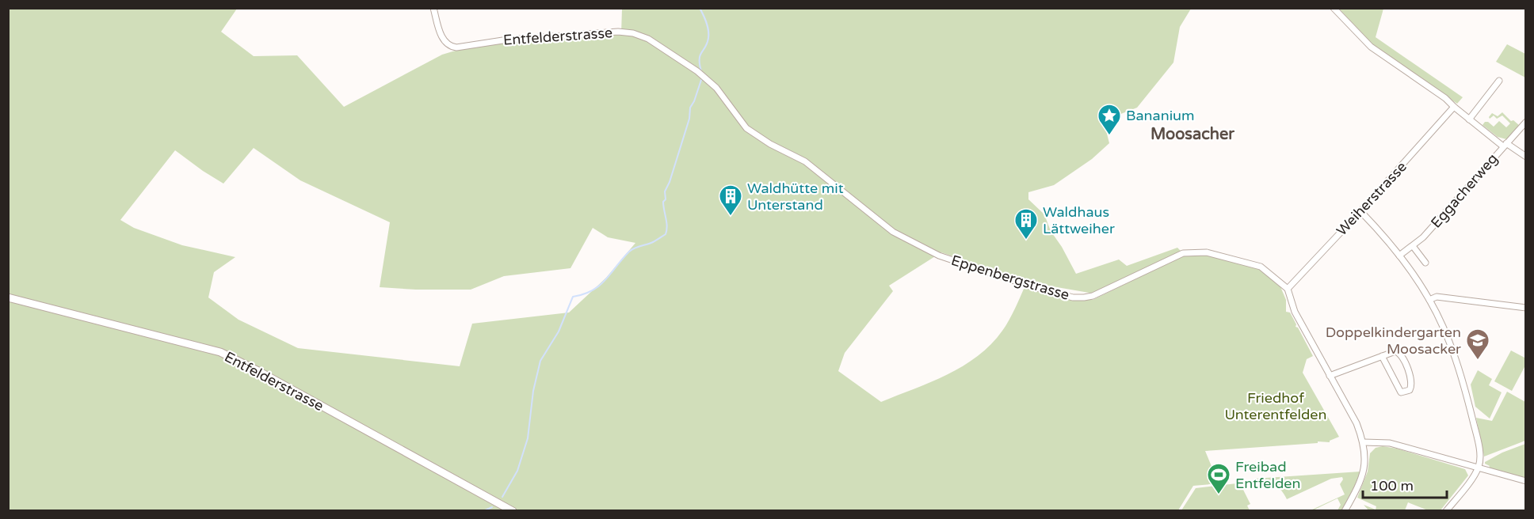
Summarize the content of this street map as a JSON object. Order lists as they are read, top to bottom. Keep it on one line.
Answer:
{"streets":{"street":["Entfelderstrasse","Eggacherweg","Weiherstrasse","Eppenbergstrasse"]},"crossings":[["Entfelderstrasse","Eppenbergstrasse"],["Weiherstrasse","Eppenbergstrasse"]],"districts":["Moosacher"],"parks":["Friedhof Unterentfelden"],"places":{"place":["Bananium"],"building":["Waldhütte mit Unterstand","Waldhaus Lättweiher"],"school or university":["Doppelkindergarten Moosacker"],"sports":["Freibad Entfelden"]},"scale_bar":"100 m"}
